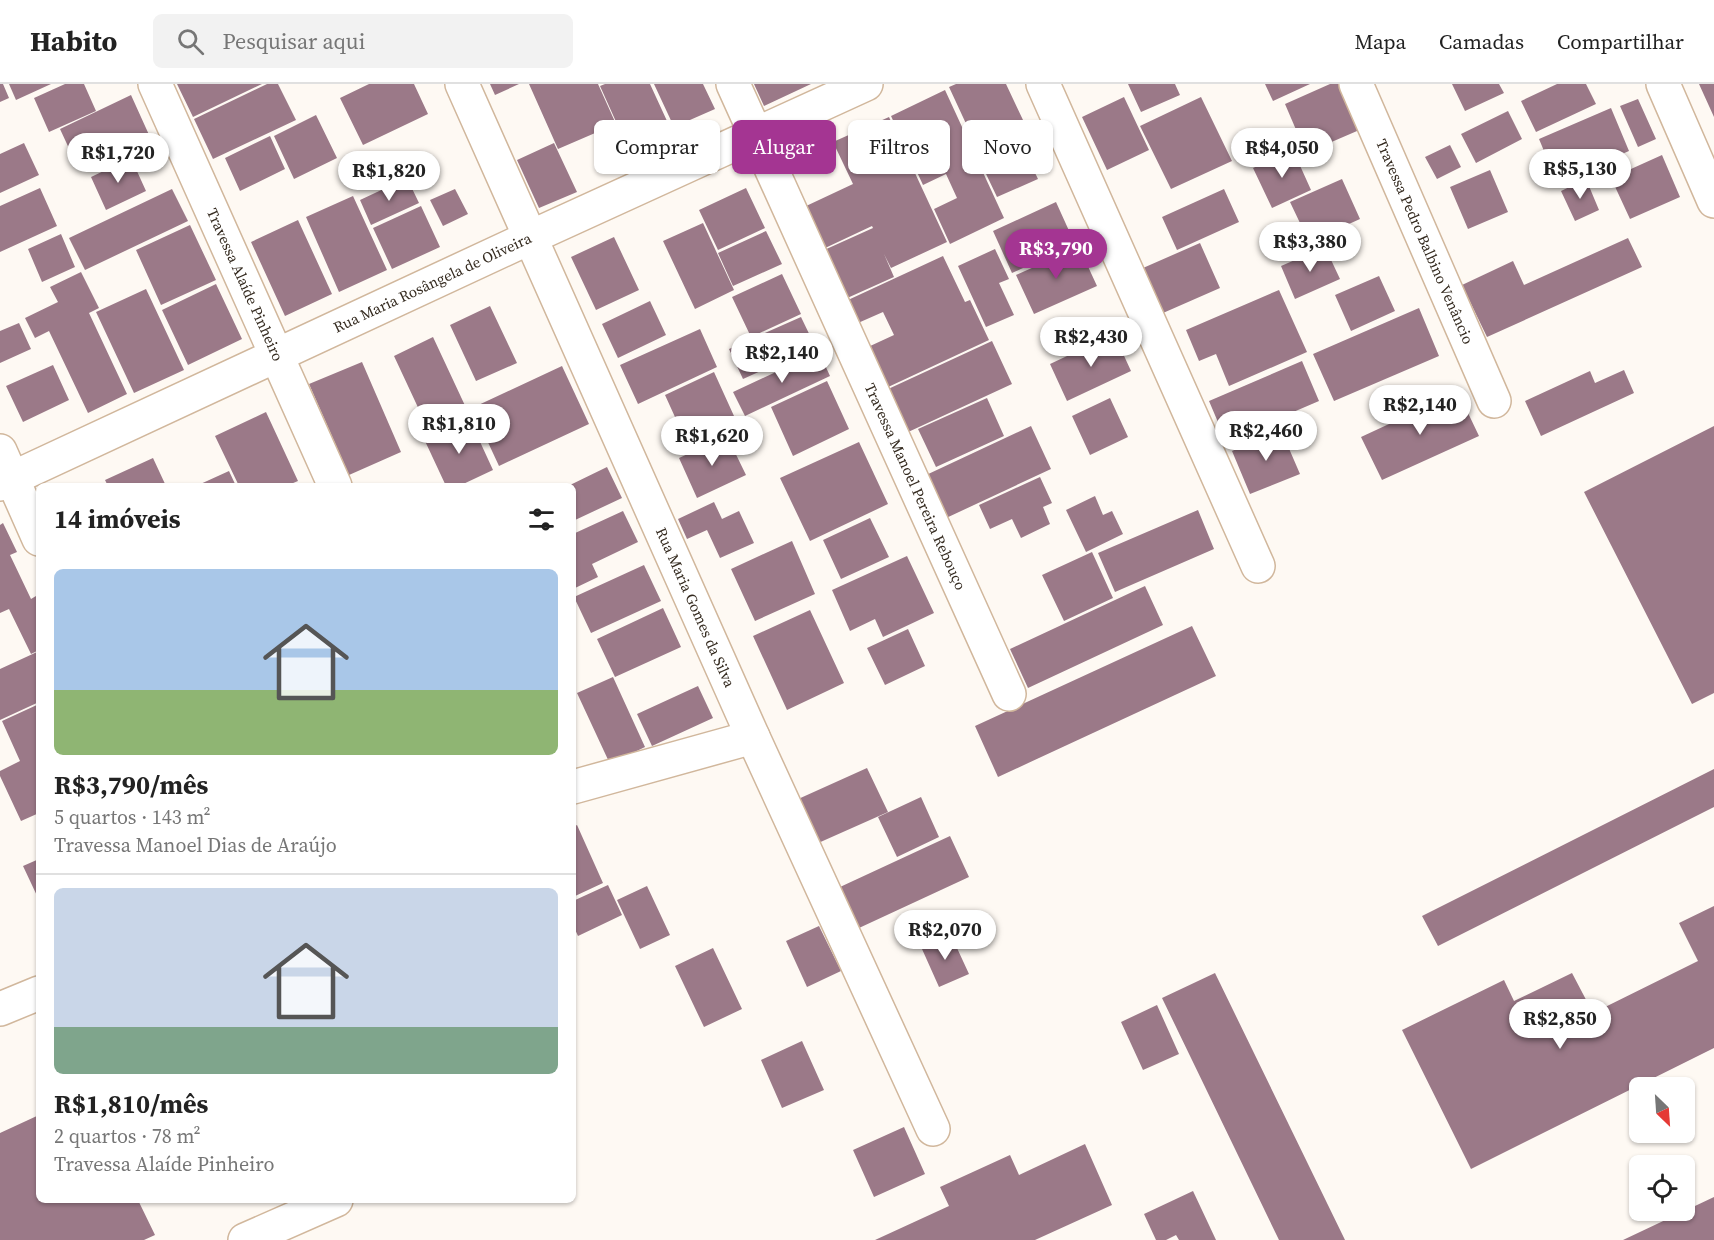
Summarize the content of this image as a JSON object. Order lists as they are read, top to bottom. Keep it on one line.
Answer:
{"streets":{"street":["Travessa Pedro Balbino Venâncio","Rua Maria Rosângela de Oliveira","Travessa Alaíde Pinheiro","Travessa Manoel Pereira Rebouço","Rua Maria Gomes da Silva"]},"crossings":[["Rua Maria Rosângela de Oliveira","Travessa Alaíde Pinheiro"],["Rua Maria Rosângela de Oliveira","Rua Maria Gomes da Silva"]],"north":"bottom right","page":{"header":"Habito","search":"Pesquisar aqui","nav":["Mapa","Camadas","Compartilhar"],"chip":["Comprar","Alugar","Filtros","Novo"],"price":["R$4,050","R$1,720","R$5,130","R$1,820","R$3,380","R$3,790","R$2,430","R$2,140","R$2,140","R$1,810","R$2,460","R$1,620","R$2,070","R$2,850"],"heading":"14 imóveis","list":[{"name":"R$3,790/mês","note":"5 quartos · 143 m² · Travessa Manoel Dias de Araújo"},{"name":"R$1,810/mês","note":"2 quartos · 78 m² · Travessa Alaíde Pinheiro"}]}}
